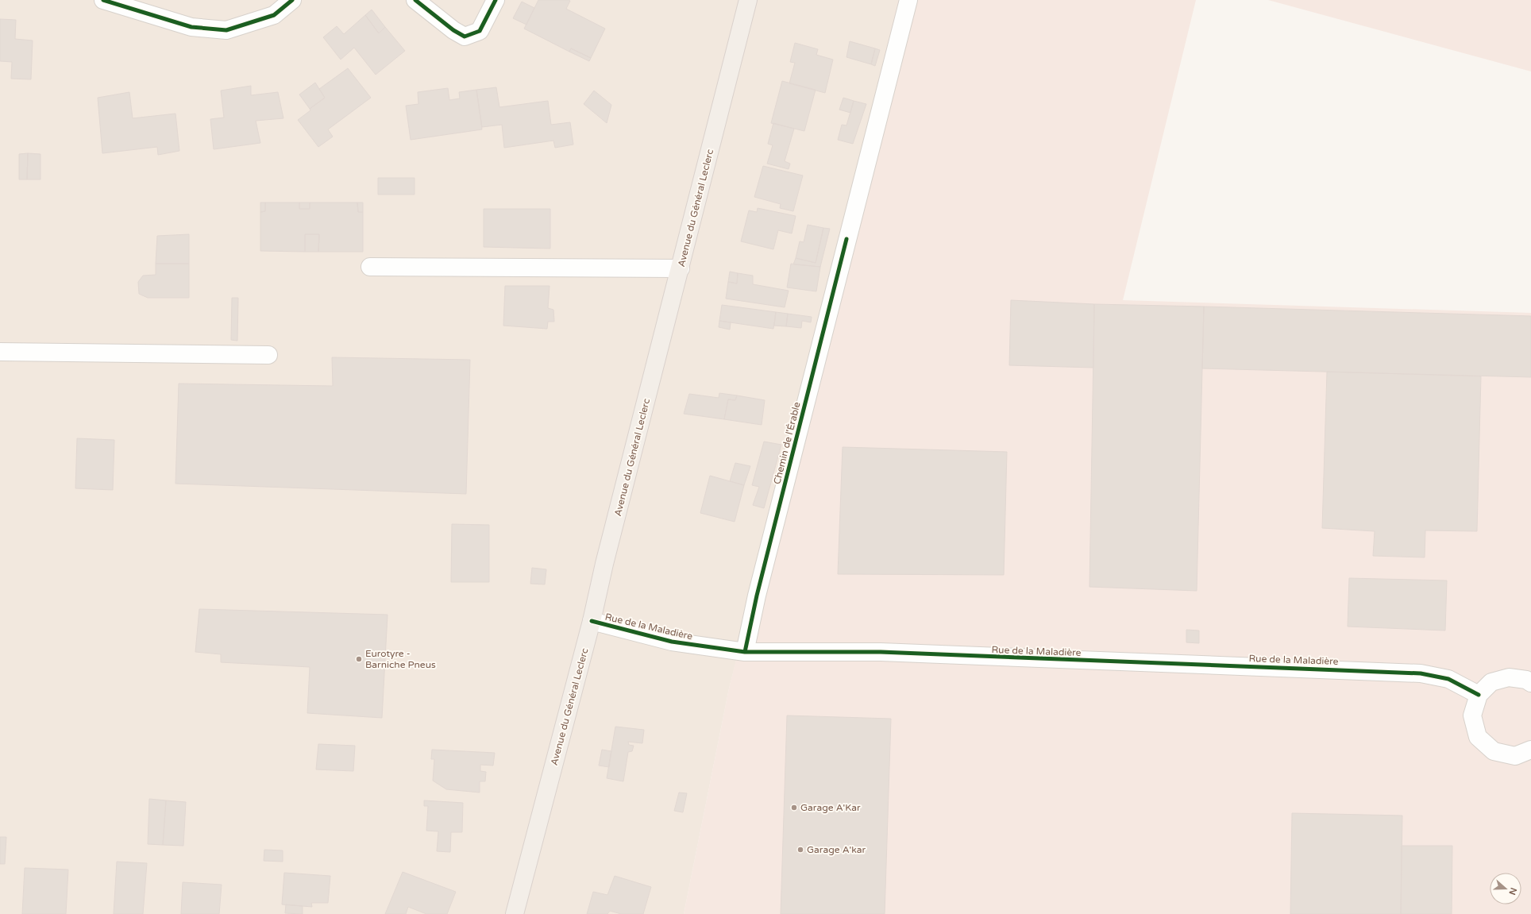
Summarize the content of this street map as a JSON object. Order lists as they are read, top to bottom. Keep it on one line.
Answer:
{"streets":{"main road":["Avenue du Général Leclerc"],"street":["Chemin de l'Érable","Rue de la Maladière"]},"crossings":[["Avenue du Général Leclerc","Rue de la Maladière"],["Chemin de l'Érable","Rue de la Maladière"]],"places":["Eurotyre - Barniche Pneus","Garage A'Kar","Garage A'kar"],"north":"right"}
